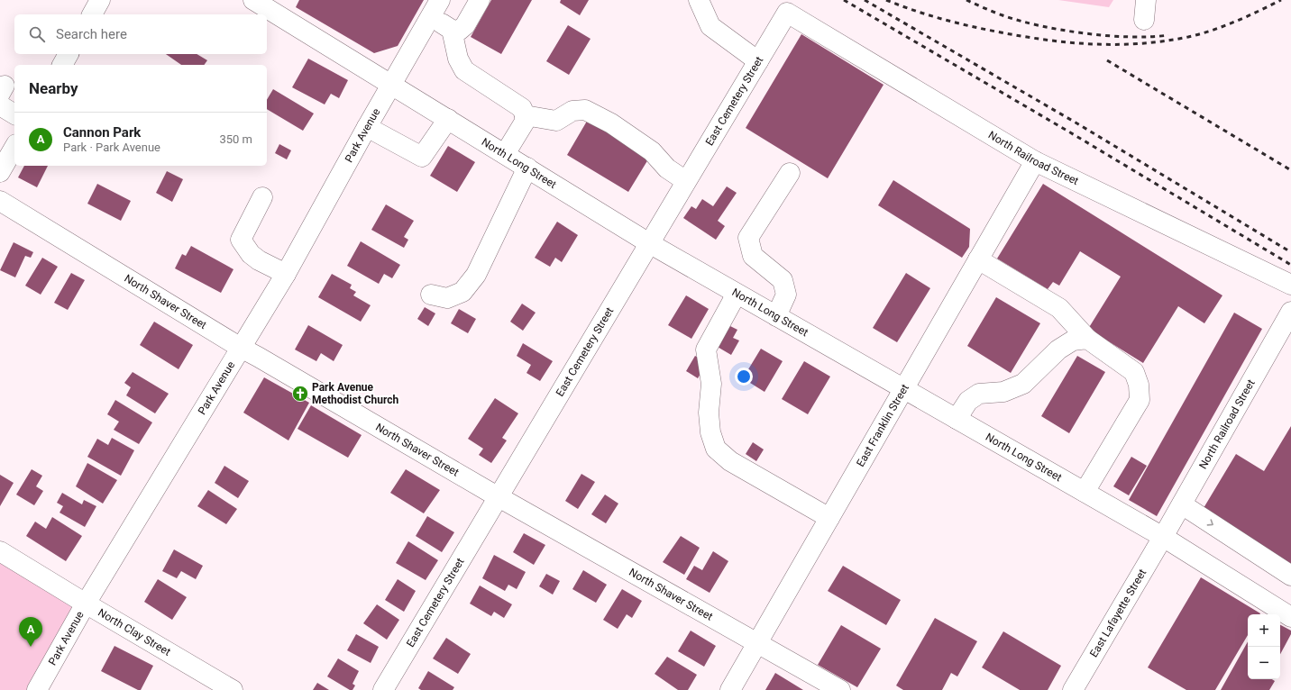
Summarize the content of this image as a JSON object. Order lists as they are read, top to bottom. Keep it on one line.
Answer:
{"streets":{"street":["East Cemetery Street","Park Avenue","North Railroad Street","North Long Street","North Shaver Street","East Franklin Street","East Lafayette Street","North Clay Street"]},"crossings":[["East Cemetery Street","North Railroad Street"],["East Cemetery Street","North Long Street"],["East Cemetery Street","North Shaver Street"],["Park Avenue","North Long Street"],["Park Avenue","North Shaver Street"],["Park Avenue","North Clay Street"],["North Railroad Street","North Long Street"],["North Railroad Street","East Franklin Street"],["North Railroad Street","East Lafayette Street"],["North Long Street","East Franklin Street"],["North Long Street","East Lafayette Street"],["North Shaver Street","East Franklin Street"]],"places":{"church":["Park Avenue Methodist Church"]},"page":{"search":"Search here","heading":"Nearby","list":[{"mark":"A","name":"Cannon Park","note":"Park · Park Avenue","value":"350 m"}],"map_buttons":["+","−"],"pins":"A"}}
